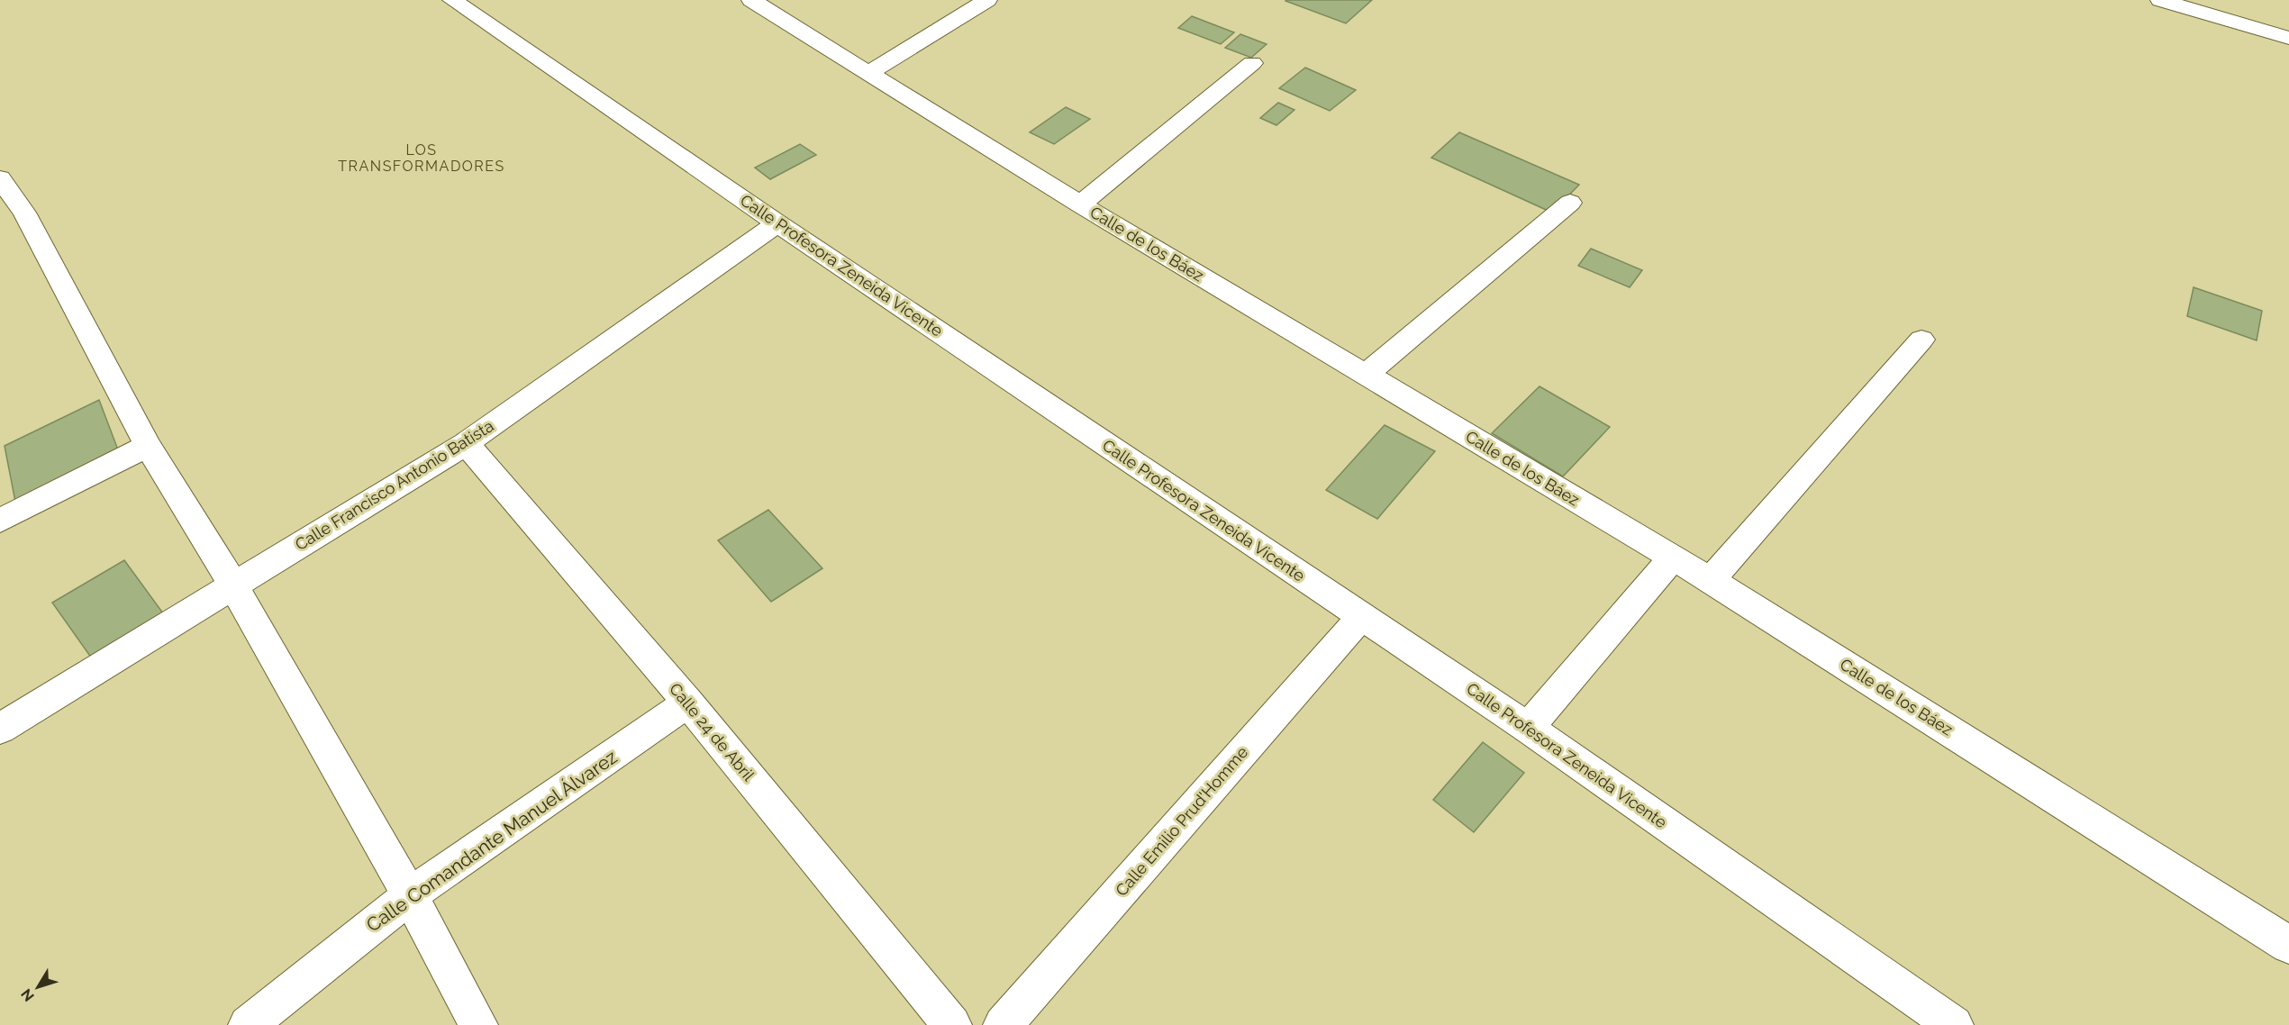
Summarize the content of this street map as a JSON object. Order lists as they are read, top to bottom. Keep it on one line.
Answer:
{"streets":{"street":["Calle de los Báez","Calle Profesora Zeneida Vicente","Calle Francisco Antonio Batista","Calle 24 de Abril","Calle Emilio Prud'Homme","Calle Comandante Manuel Álvarez"]},"crossings":[["Calle Profesora Zeneida Vicente","Calle Francisco Antonio Batista"],["Calle Profesora Zeneida Vicente","Calle Emilio Prud'Homme"],["Calle Francisco Antonio Batista","Calle 24 de Abril"],["Calle 24 de Abril","Calle Comandante Manuel Álvarez"]],"districts":["LOS TRANSFORMADORES"],"north":"bottom left"}
